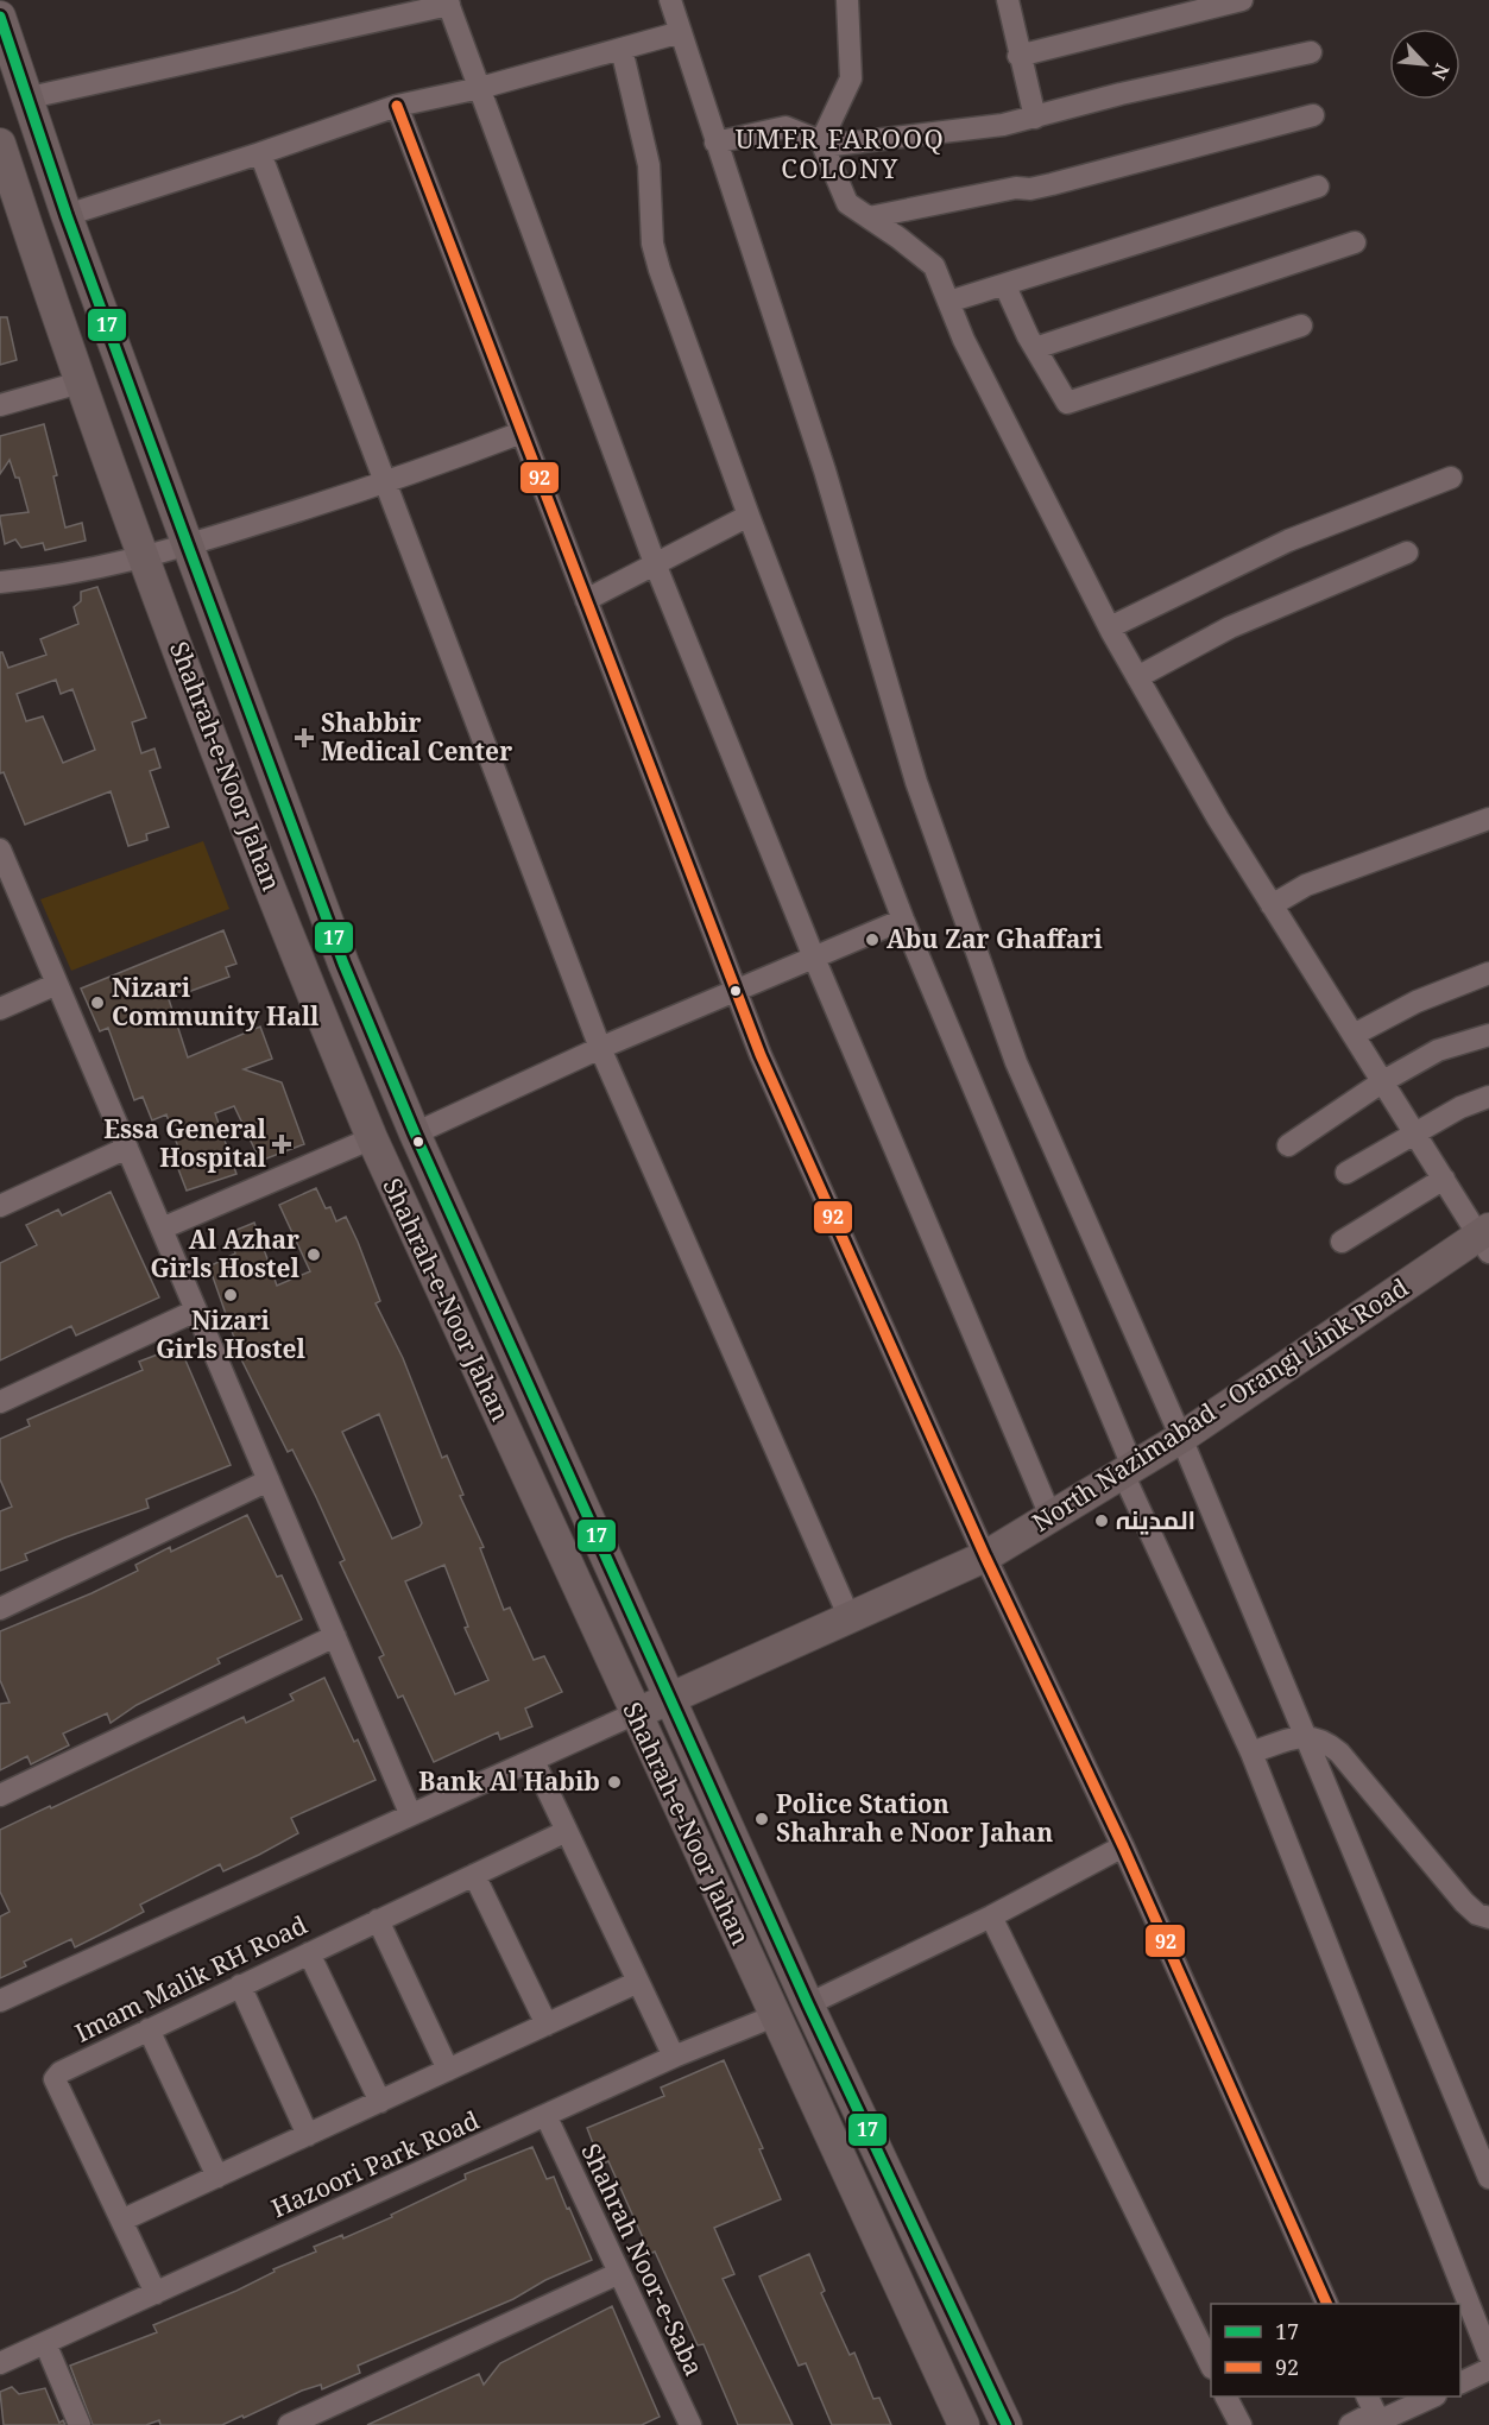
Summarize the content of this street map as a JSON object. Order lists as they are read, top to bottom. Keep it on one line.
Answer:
{"streets":{"main road":["Shahrah-e-Noor Jahan","North Nazimabad - Orangi Link Road"],"street":["Imam Malik RH Road","Hazoori Park Road","Shahrah Noor-e-Saba"]},"crossings":[["Shahrah-e-Noor Jahan","North Nazimabad - Orangi Link Road"],["Shahrah-e-Noor Jahan","Hazoori Park Road"],["Imam Malik RH Road","Hazoori Park Road"],["Hazoori Park Road","Shahrah Noor-e-Saba"]],"districts":["UMER FAROOQ COLONY"],"places":{"health":["Shabbir Medical Center","Essa General Hospital"],"other":["Abu Zar Ghaffari","Nizari Community Hall","Al Azhar Girls Hostel","Nizari Girls Hostel","المدینہ","Bank Al Habib","Police Station Shahrah e Noor Jahan"]},"lines":["transit line 17","transit line 92"],"legend":["17","92"],"north":"bottom right"}
